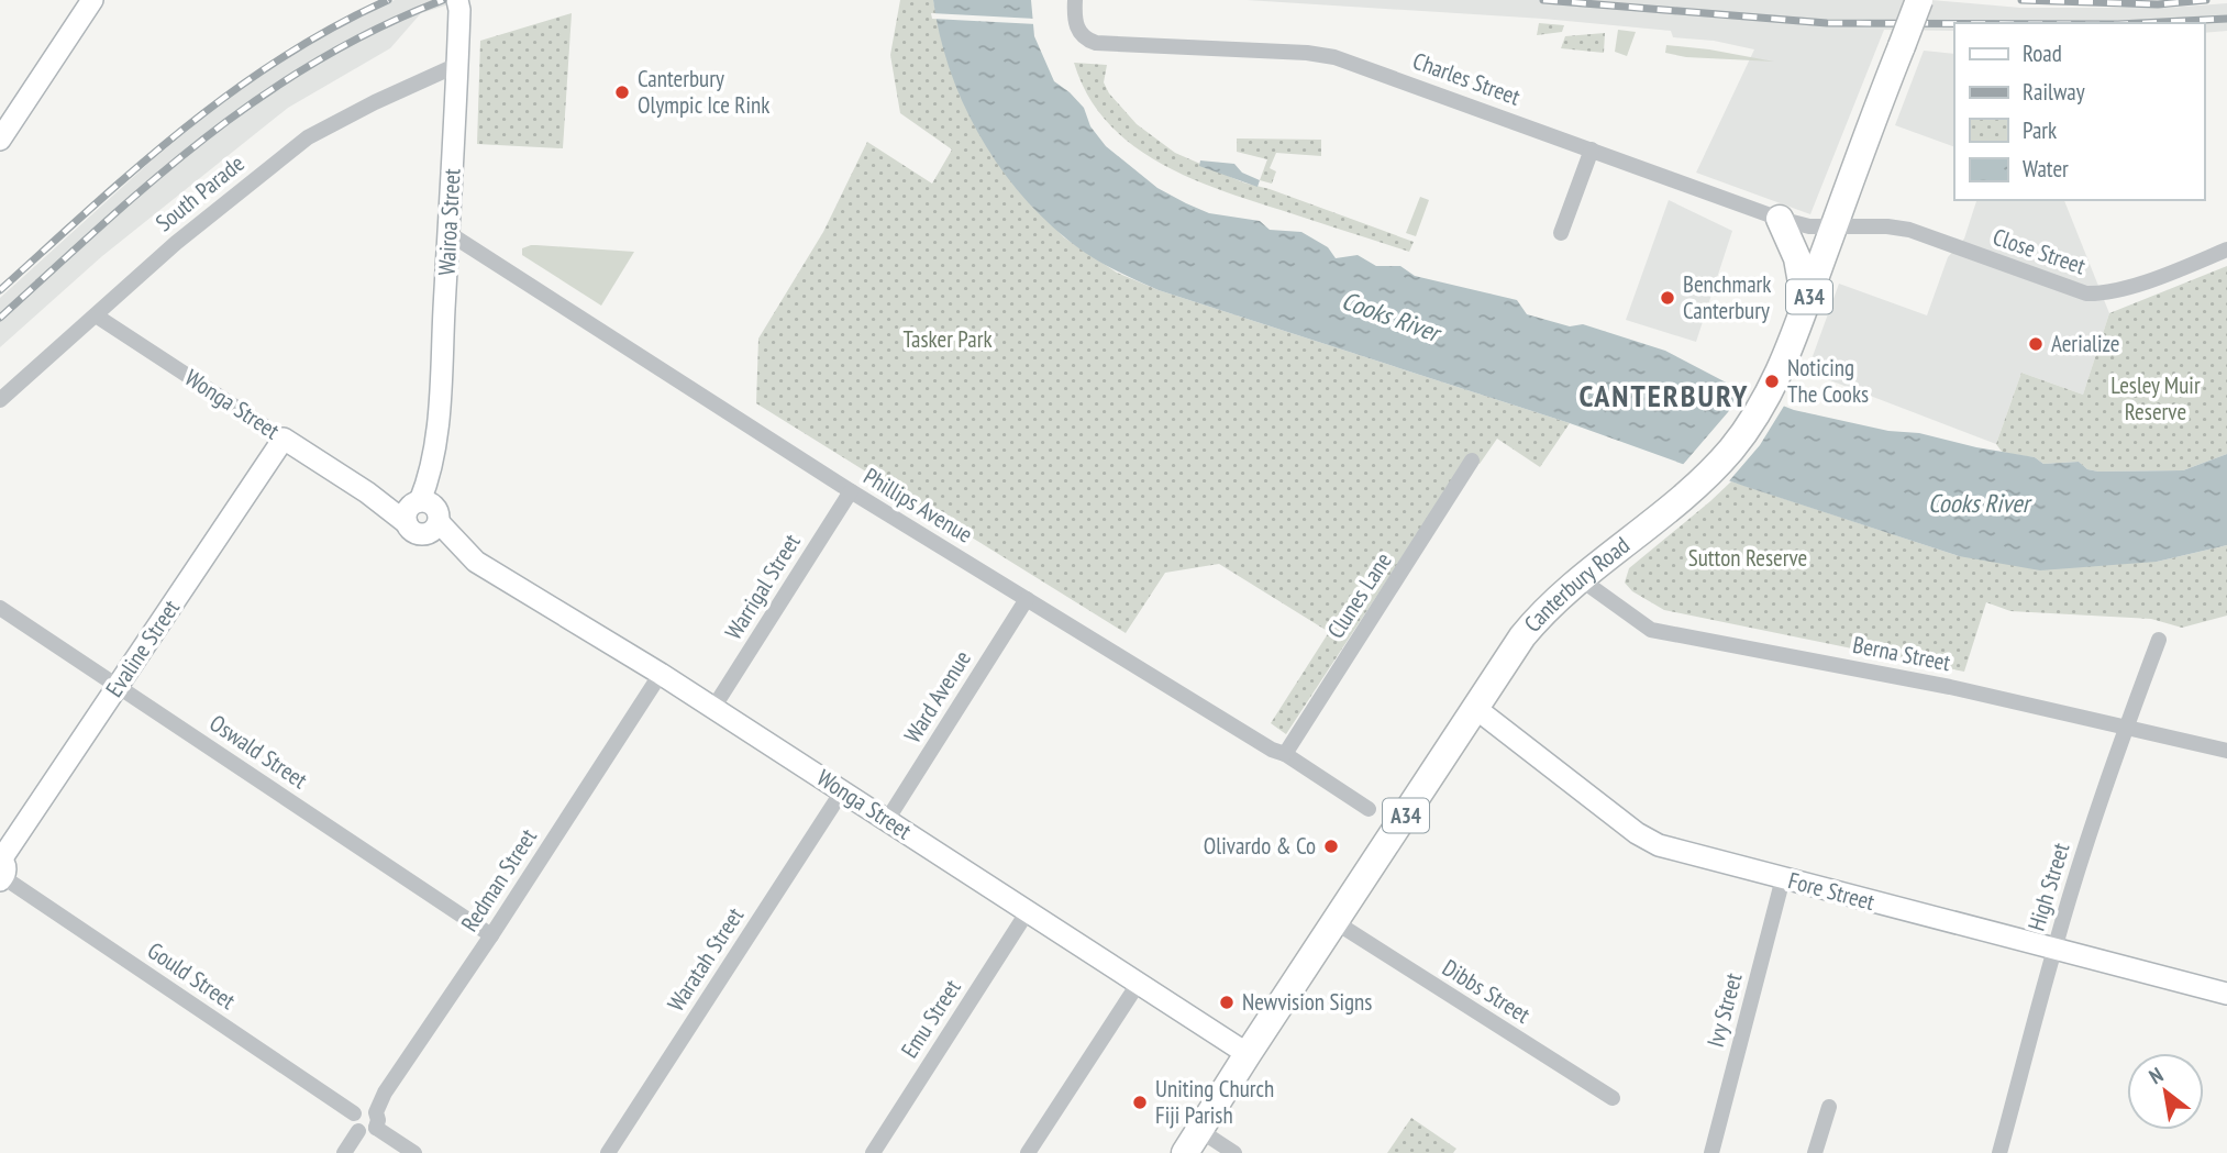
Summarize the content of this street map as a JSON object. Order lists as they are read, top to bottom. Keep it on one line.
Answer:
{"streets":{"highway":["A34","Canterbury Road"],"street":["Charles Street","South Parade","Wairoa Street","Close Street","Wonga Street","Phillips Avenue","Warrigal Street","Clunes Lane","Evaline Street","Berna Street","Ward Avenue","Oswald Street","Redman Street","High Street","Fore Street","Waratah Street","Gould Street","Dibbs Street","Ivy Street","Emu Street"]},"crossings":[["Charles Street","Close Street"],["Charles Street","Canterbury Road"],["South Parade","Wairoa Street"],["South Parade","Wonga Street"],["Wairoa Street","Wonga Street"],["Wairoa Street","Phillips Avenue"],["Close Street","Canterbury Road"],["Wonga Street","Canterbury Road"],["Wonga Street","Warrigal Street"],["Wonga Street","Evaline Street"],["Wonga Street","Ward Avenue"],["Wonga Street","Redman Street"],["Wonga Street","Waratah Street"],["Wonga Street","Emu Street"],["Phillips Avenue","Warrigal Street"],["Phillips Avenue","Clunes Lane"],["Phillips Avenue","Ward Avenue"],["Canterbury Road","Berna Street"],["Canterbury Road","Fore Street"],["Canterbury Road","Dibbs Street"],["Evaline Street","Oswald Street"],["Evaline Street","Gould Street"],["Berna Street","High Street"],["Oswald Street","Redman Street"],["Redman Street","Gould Street"],["High Street","Fore Street"],["Fore Street","Ivy Street"]],"districts":["CANTERBURY"],"water":["Cooks River"],"parks":["Tasker Park","Lesley Muir Reserve","Sutton Reserve"],"places":["Canterbury Olympic Ice Rink","Benchmark Canterbury","Aerialize","Noticing The Cooks","Olivardo & Co","Newvision Signs","Uniting Church Fiji Parish"],"legend":["Road","Railway","Park","Water"],"north":"top left"}
